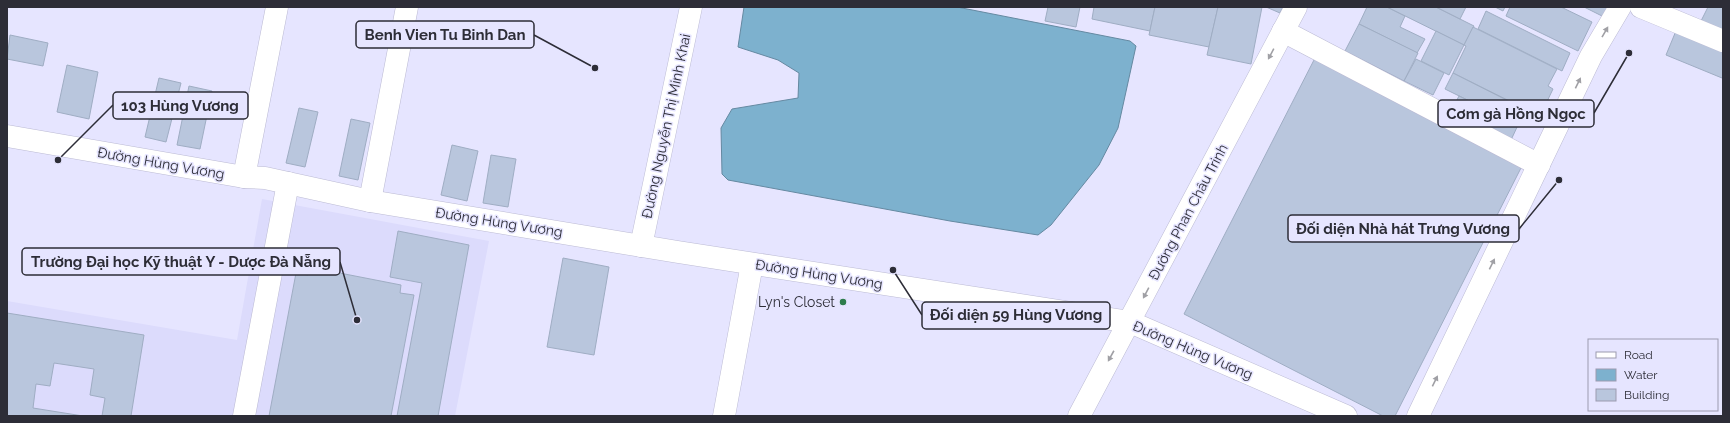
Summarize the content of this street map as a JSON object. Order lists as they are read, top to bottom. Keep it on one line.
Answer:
{"streets":{"street":["Đường Nguyễn Thị Minh Khai","Đường Hùng Vương","Đường Phan Châu Trinh"]},"crossings":[["Đường Nguyễn Thị Minh Khai","Đường Hùng Vương"],["Đường Hùng Vương","Đường Phan Châu Trinh"]],"one_way":["Đường Phan Châu Trinh"],"places":["Cơm gà Hồng Ngọc","Benh Vien Tu Binh Dan","103 Hùng Vương","Đối diện Nhà hát Trưng Vương","Đối diện 59 Hùng Vương","Lyn's Closet","Trường Đại học Kỹ thuật Y - Dược Đà Nẵng"],"legend":["Road","Water","Building"]}
